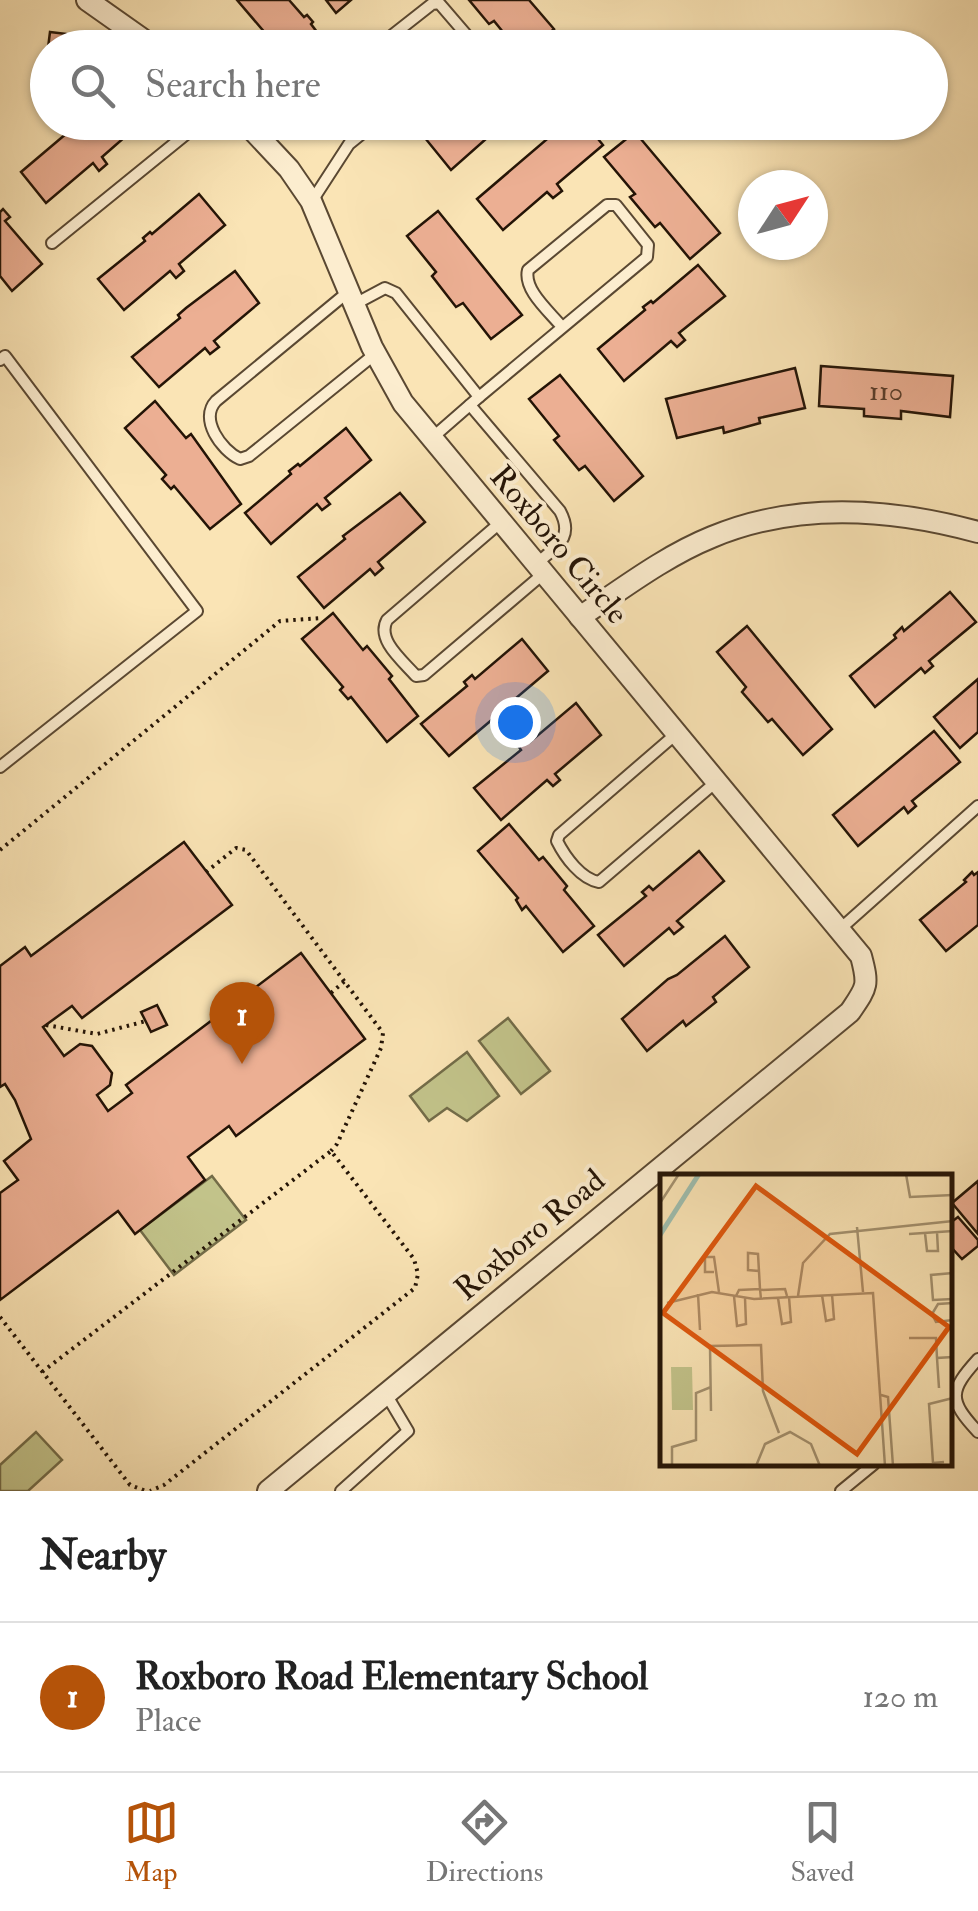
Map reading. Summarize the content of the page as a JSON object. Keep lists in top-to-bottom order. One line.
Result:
{"streets":{"street":["Roxboro Circle","Roxboro Road"]},"crossings":[["Roxboro Circle","Roxboro Road"]],"house_numbers":["110"],"north":"top right","page":{"search":"Search here","pins":"1","heading":"Nearby","list":[{"mark":"1","name":"Roxboro Road Elementary School","note":"Place","value":"120 m"}],"nav":["Map","Directions","Saved"]}}
